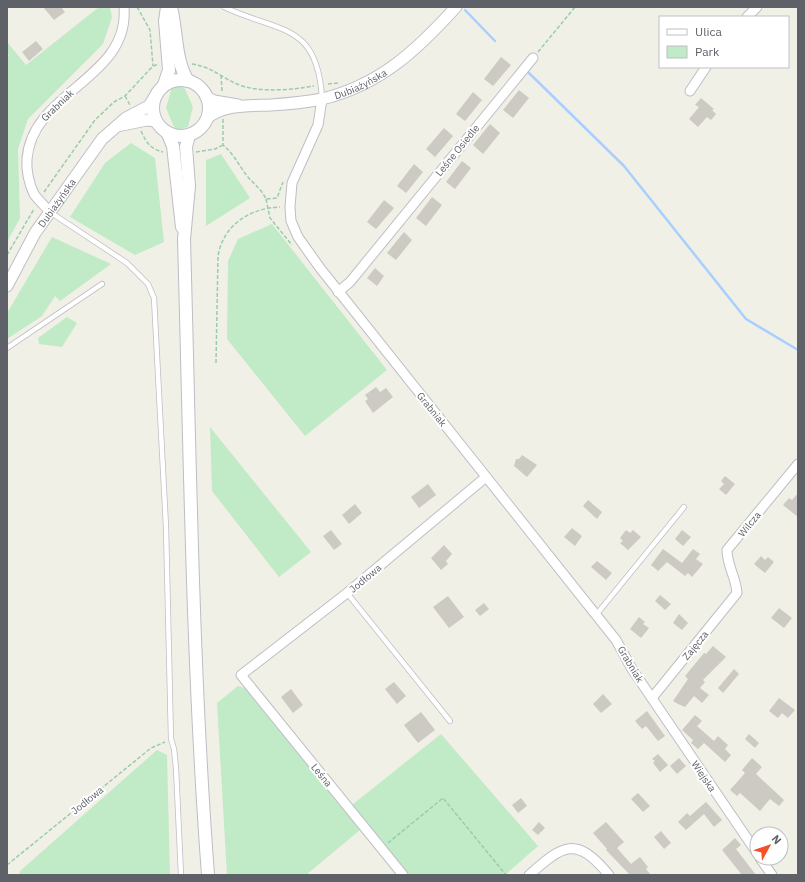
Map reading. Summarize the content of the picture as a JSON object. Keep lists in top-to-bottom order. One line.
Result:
{"streets":{"street":["Dubiażyńska","Grabniak","Leśne Osiedle","Wilcza","Jodłowa","Zajęcza","Leśna","Wiejska"]},"crossings":[["Dubiażyńska","Grabniak"],["Grabniak","Leśne Osiedle"],["Grabniak","Jodłowa"],["Grabniak","Zajęcza"],["Grabniak","Wiejska"],["Wilcza","Zajęcza"],["Jodłowa","Leśna"],["Zajęcza","Wiejska"]],"legend":["Ulica","Park"],"north":"top right"}
